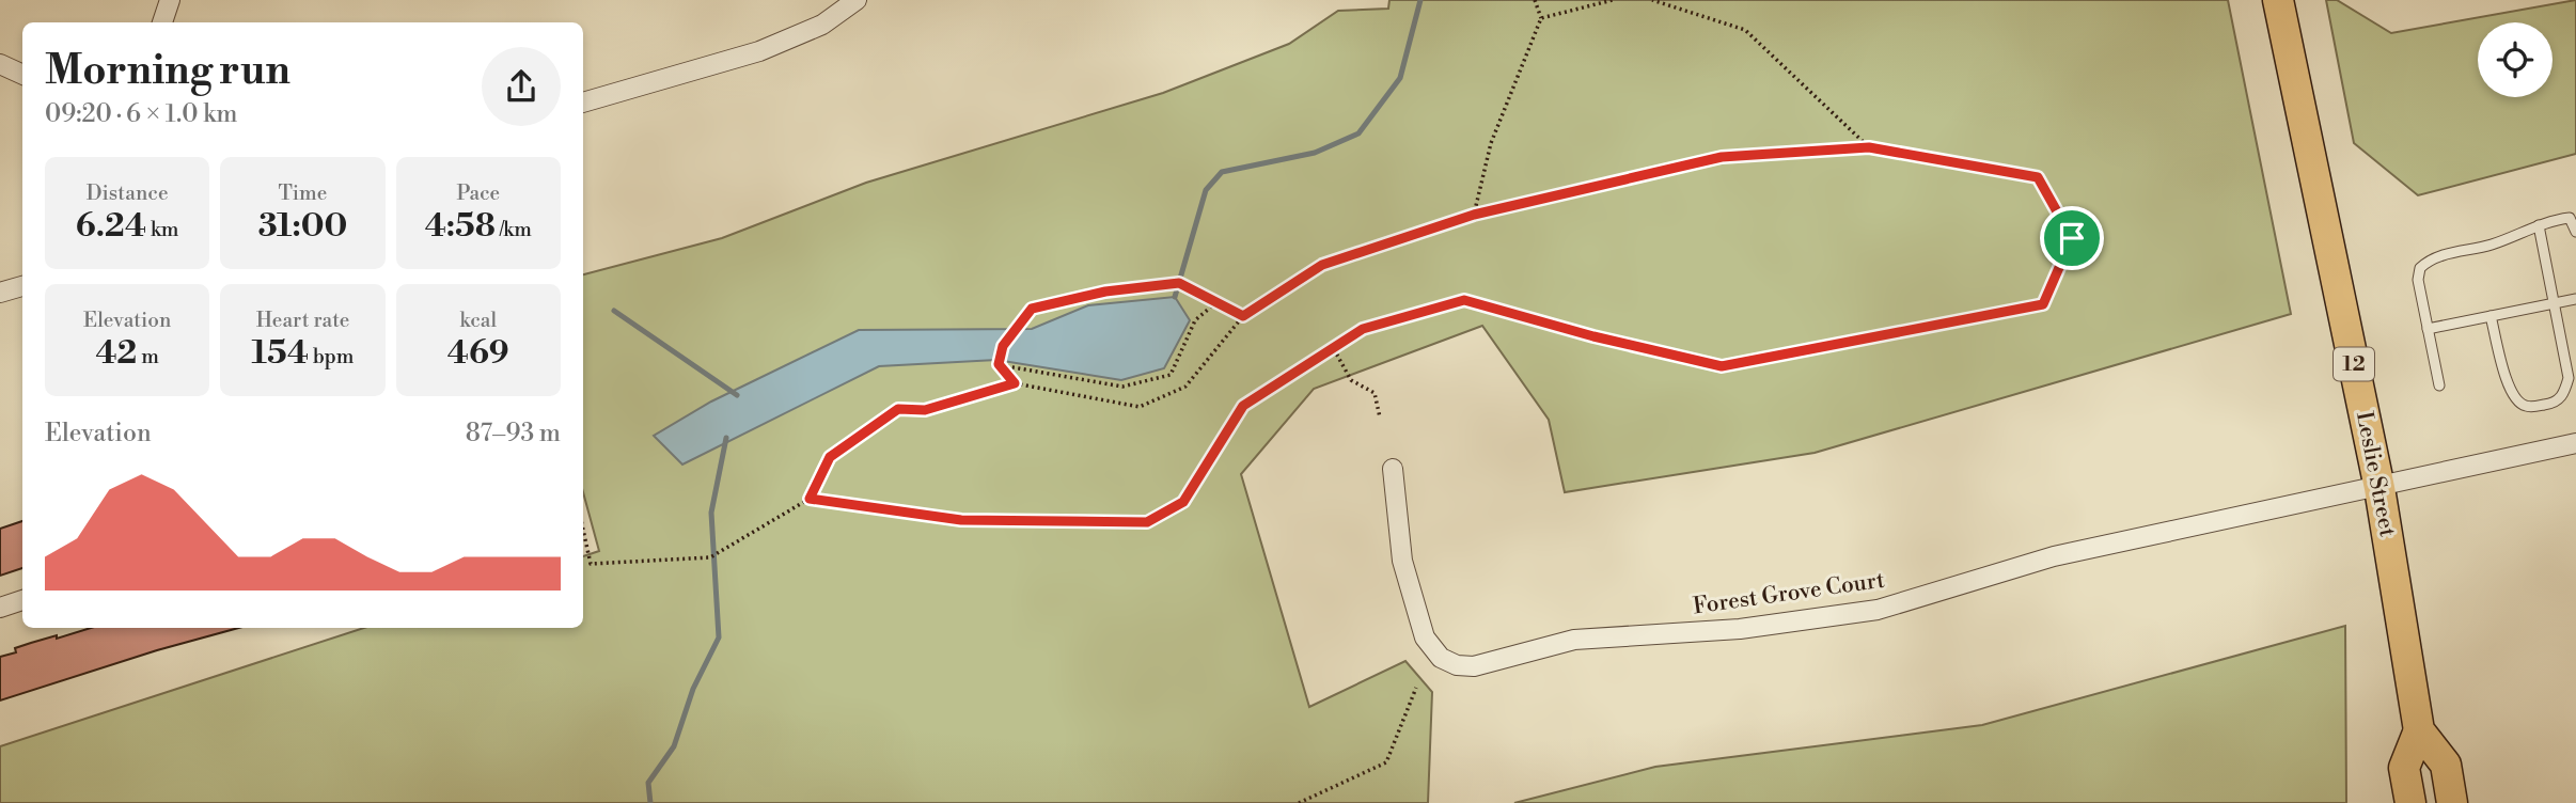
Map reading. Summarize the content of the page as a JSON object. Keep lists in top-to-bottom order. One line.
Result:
{"streets":{"main road":["12","Leslie Street"],"street":["Forest Grove Court"]},"crossings":[["Leslie Street","Forest Grove Court"]],"page":{"heading":["Morning run","09:20 · 6 × 1.0 km"],"stats":[["Distance","6.24 km"],["Time","31:00"],["Pace","4:58 /km"],["Elevation","42 m"],["Heart rate","154 bpm"],["kcal","469"]],"chart":["Elevation","87–93 m"]}}
